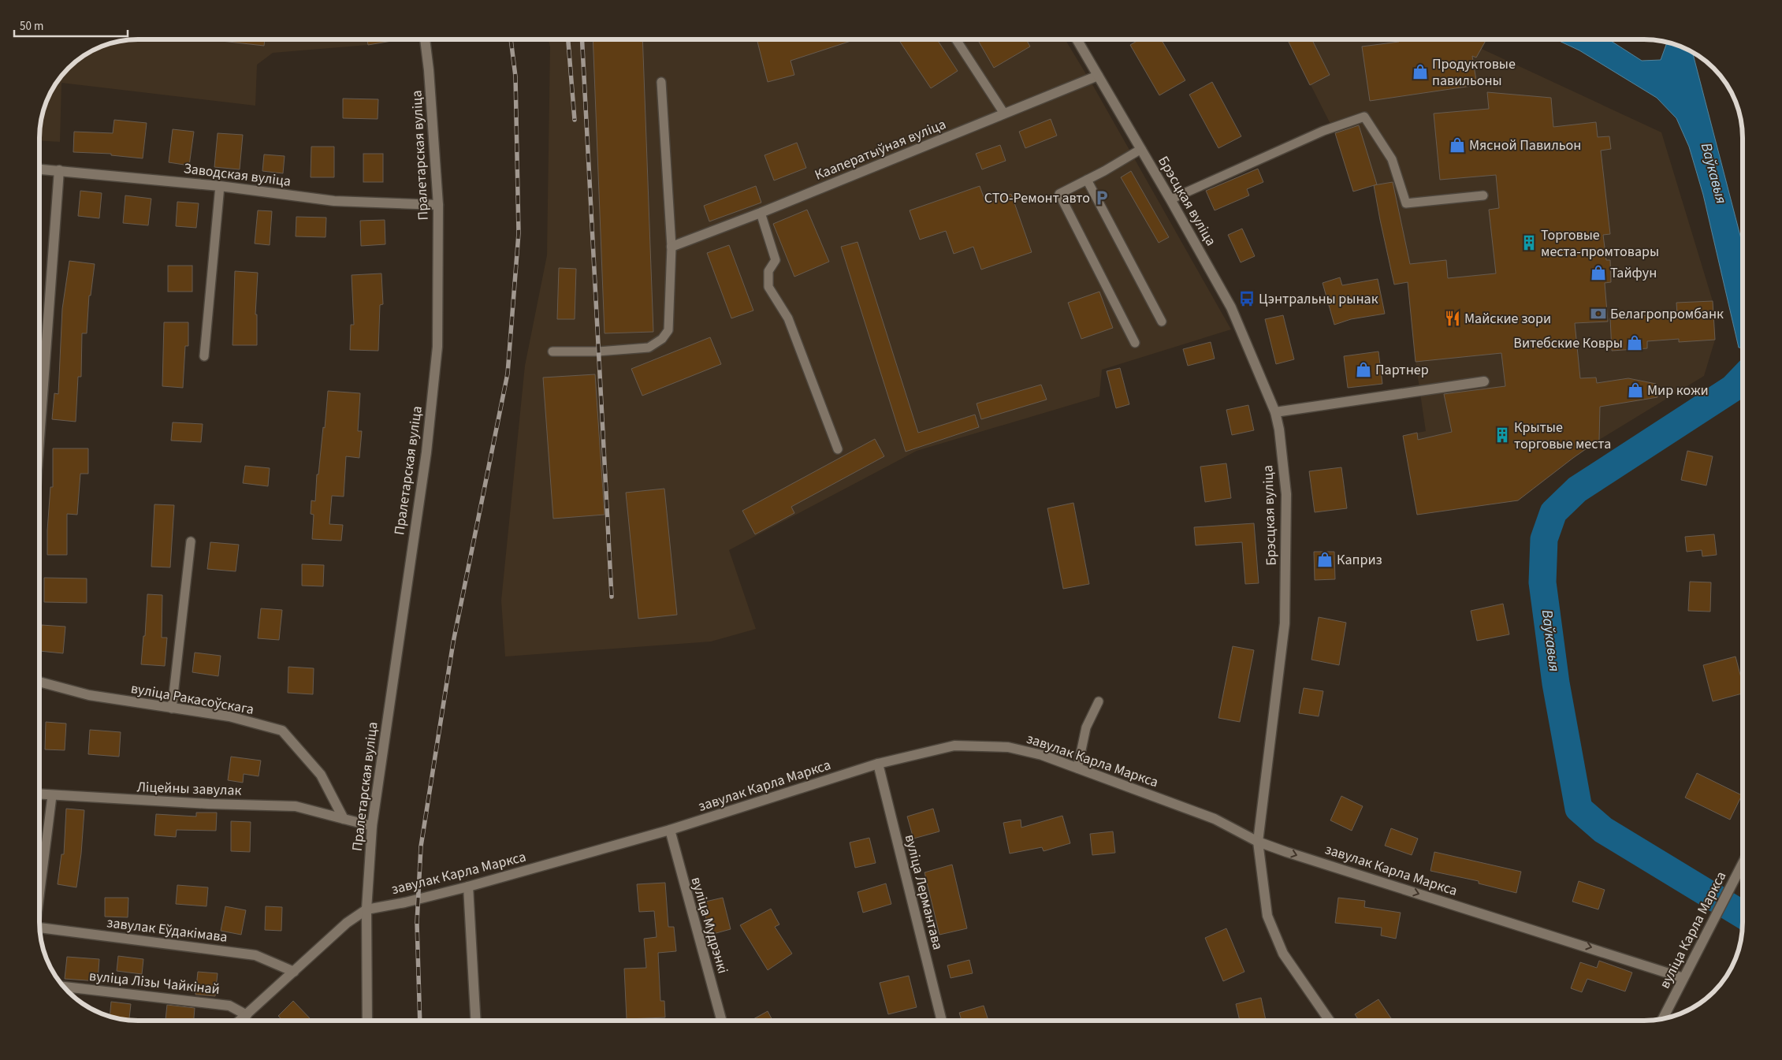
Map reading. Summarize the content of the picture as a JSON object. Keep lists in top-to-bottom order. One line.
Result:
{"streets":{"street":["Кааператыўная вуліца","Пралетарская вуліца","Заводская вуліца","Брэсцкая вуліца","вуліца Ракасоўскага","завулак Карла Маркса","Ліцейны завулак","вуліца Лермантава","вуліца Мудрэнкі","завулак Еўдакімава","вуліца Карла Маркса","вуліца Лізы Чайкінай"]},"crossings":[["Кааператыўная вуліца","Брэсцкая вуліца"],["Пралетарская вуліца","Заводская вуліца"],["Пралетарская вуліца","завулак Карла Маркса"],["Брэсцкая вуліца","завулак Карла Маркса"],["вуліца Ракасоўскага","Ліцейны завулак"],["завулак Карла Маркса","вуліца Лермантава"],["завулак Карла Маркса","вуліца Мудрэнкі"],["завулак Карла Маркса","вуліца Карла Маркса"]],"water":["Ваўкавыя"],"places":{"shop":["Продуктовые павильоны","Мясной Павильон","Тайфун","Витебские Ковры","Партнер","Мир кожи","Каприз"],"parking":["СТО-Ремонт авто"],"building":["Торговые места-промтовары","Крытые торговые места"],"bus stop":["Цэнтральны рынак"],"bank":["Белагропромбанк"],"restaurant":["Майские зори"]},"scale_bar":"50 m"}
